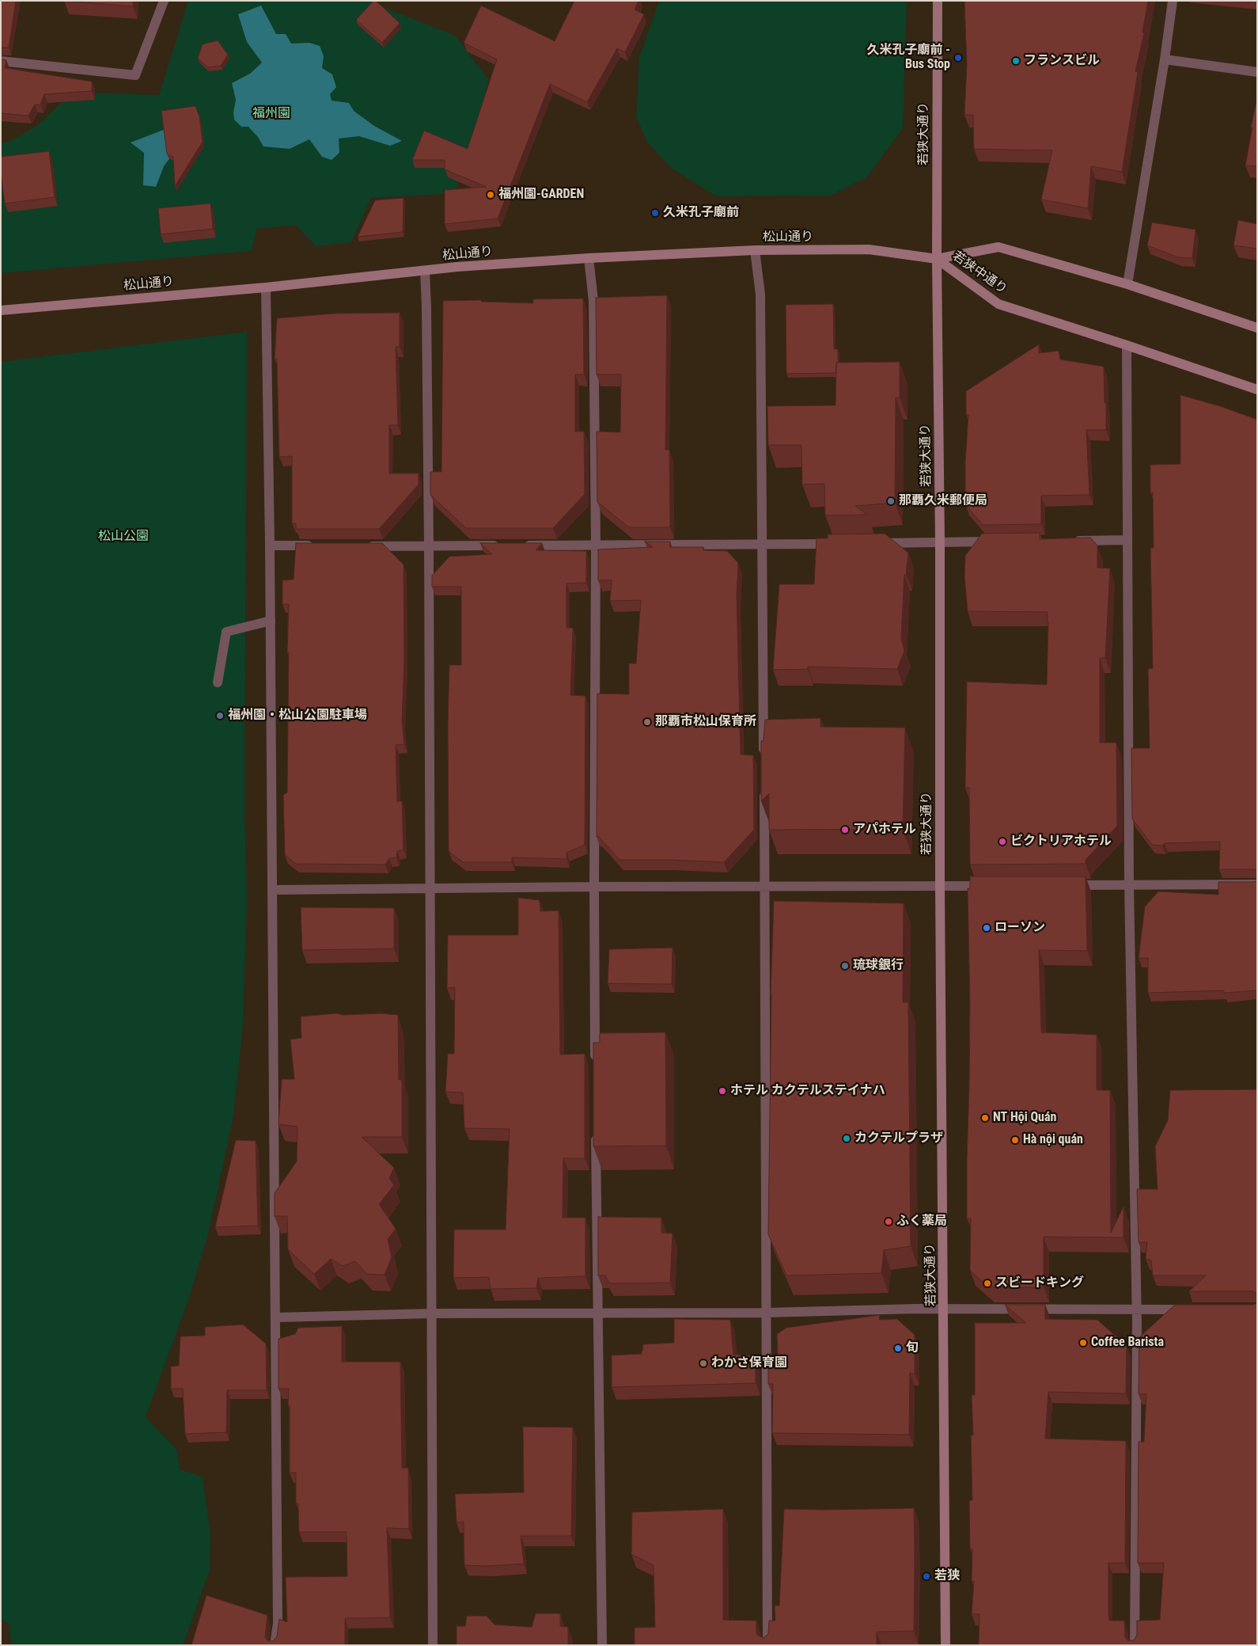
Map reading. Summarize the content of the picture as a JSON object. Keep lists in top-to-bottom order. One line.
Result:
{"streets":{"main road":["若狭大通り","松山通り","若狭中通り"]},"crossings":[["若狭大通り","松山通り"],["若狭大通り","若狭中通り"],["松山通り","若狭中通り"]],"parks":["福州園","松山公園"],"places":["久米孔子廟前 - Bus Stop","フランスビル","福州園-GARDEN","久米孔子廟前","那覇久米郵便局","福州園・松山公園駐車場","那覇市松山保育所","アパホテル","ビクトリアホテル","ローソン","琉球銀行","ホテル カクテルステイナハ","NT Hội Quán","カクテルプラザ","Hà nội quán","ふく薬局","スビードキング","Coffee Barista","旬","わかさ保育園","若狭"]}
